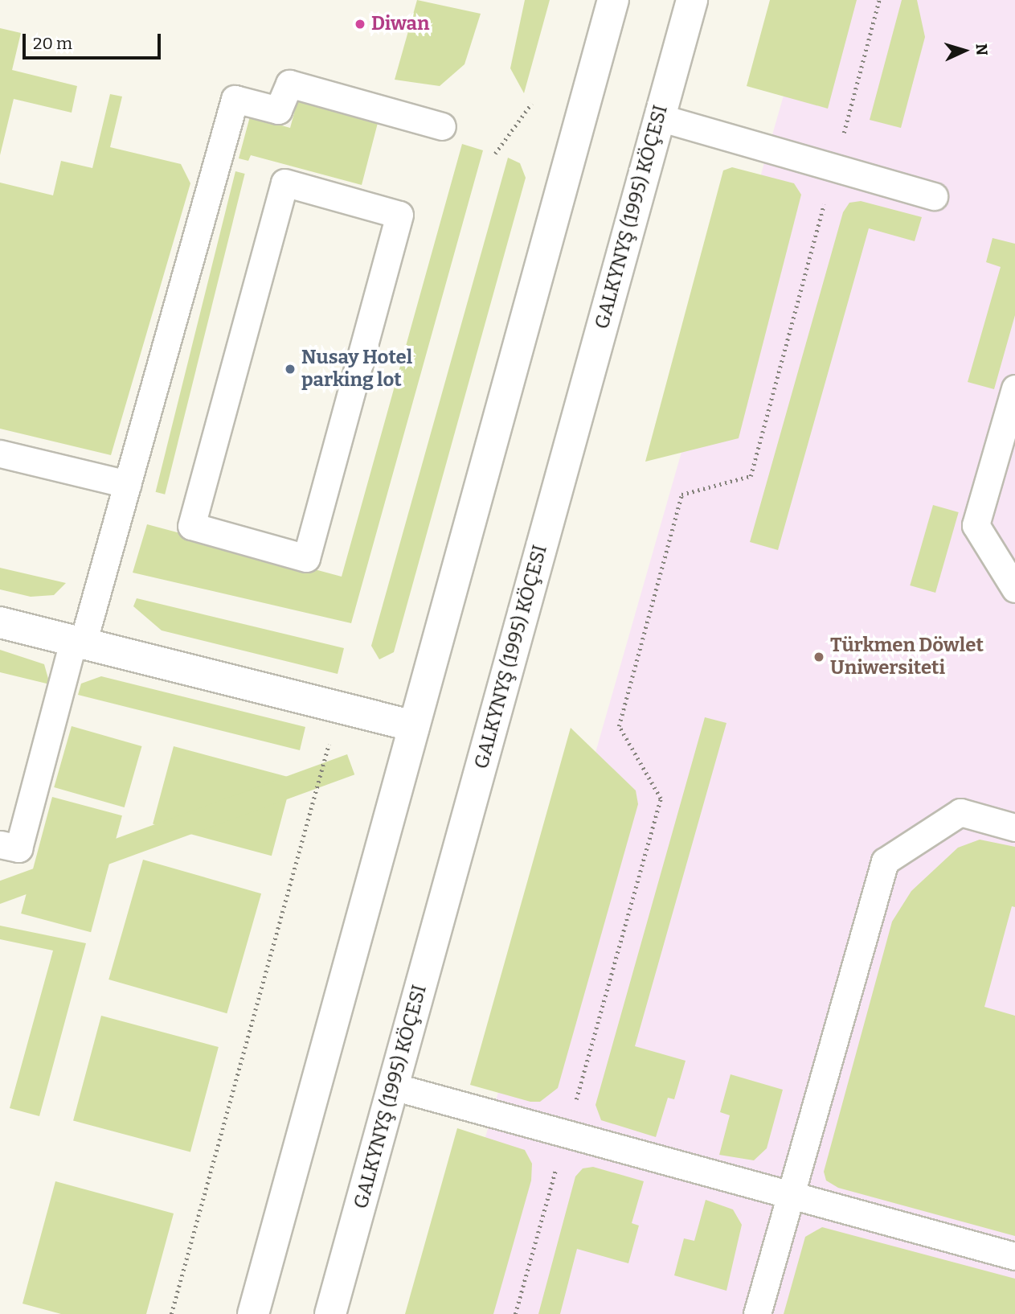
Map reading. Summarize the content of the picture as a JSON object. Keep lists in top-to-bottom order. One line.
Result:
{"streets":{"main road":["GALKYNYŞ (1995) KÖÇESI"]},"places":["Diwan","Nusay Hotel parking lot","Türkmen Döwlet Uniwersiteti"],"scale_bar":"20 m","north":"right"}
